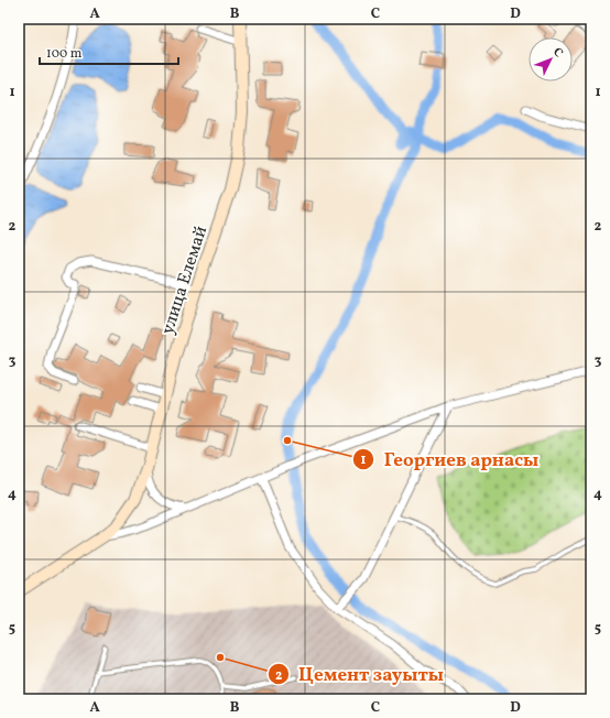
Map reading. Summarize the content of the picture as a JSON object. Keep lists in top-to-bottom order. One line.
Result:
{"streets":{"street":["улица Елемай"]},"places":["Георгиев арнасы","Цемент зауыты"],"scale_bar":"100 m","north":"top right","grid":{"columns":["A","B","C","D"],"rows":["1","2","3","4","5"]}}
